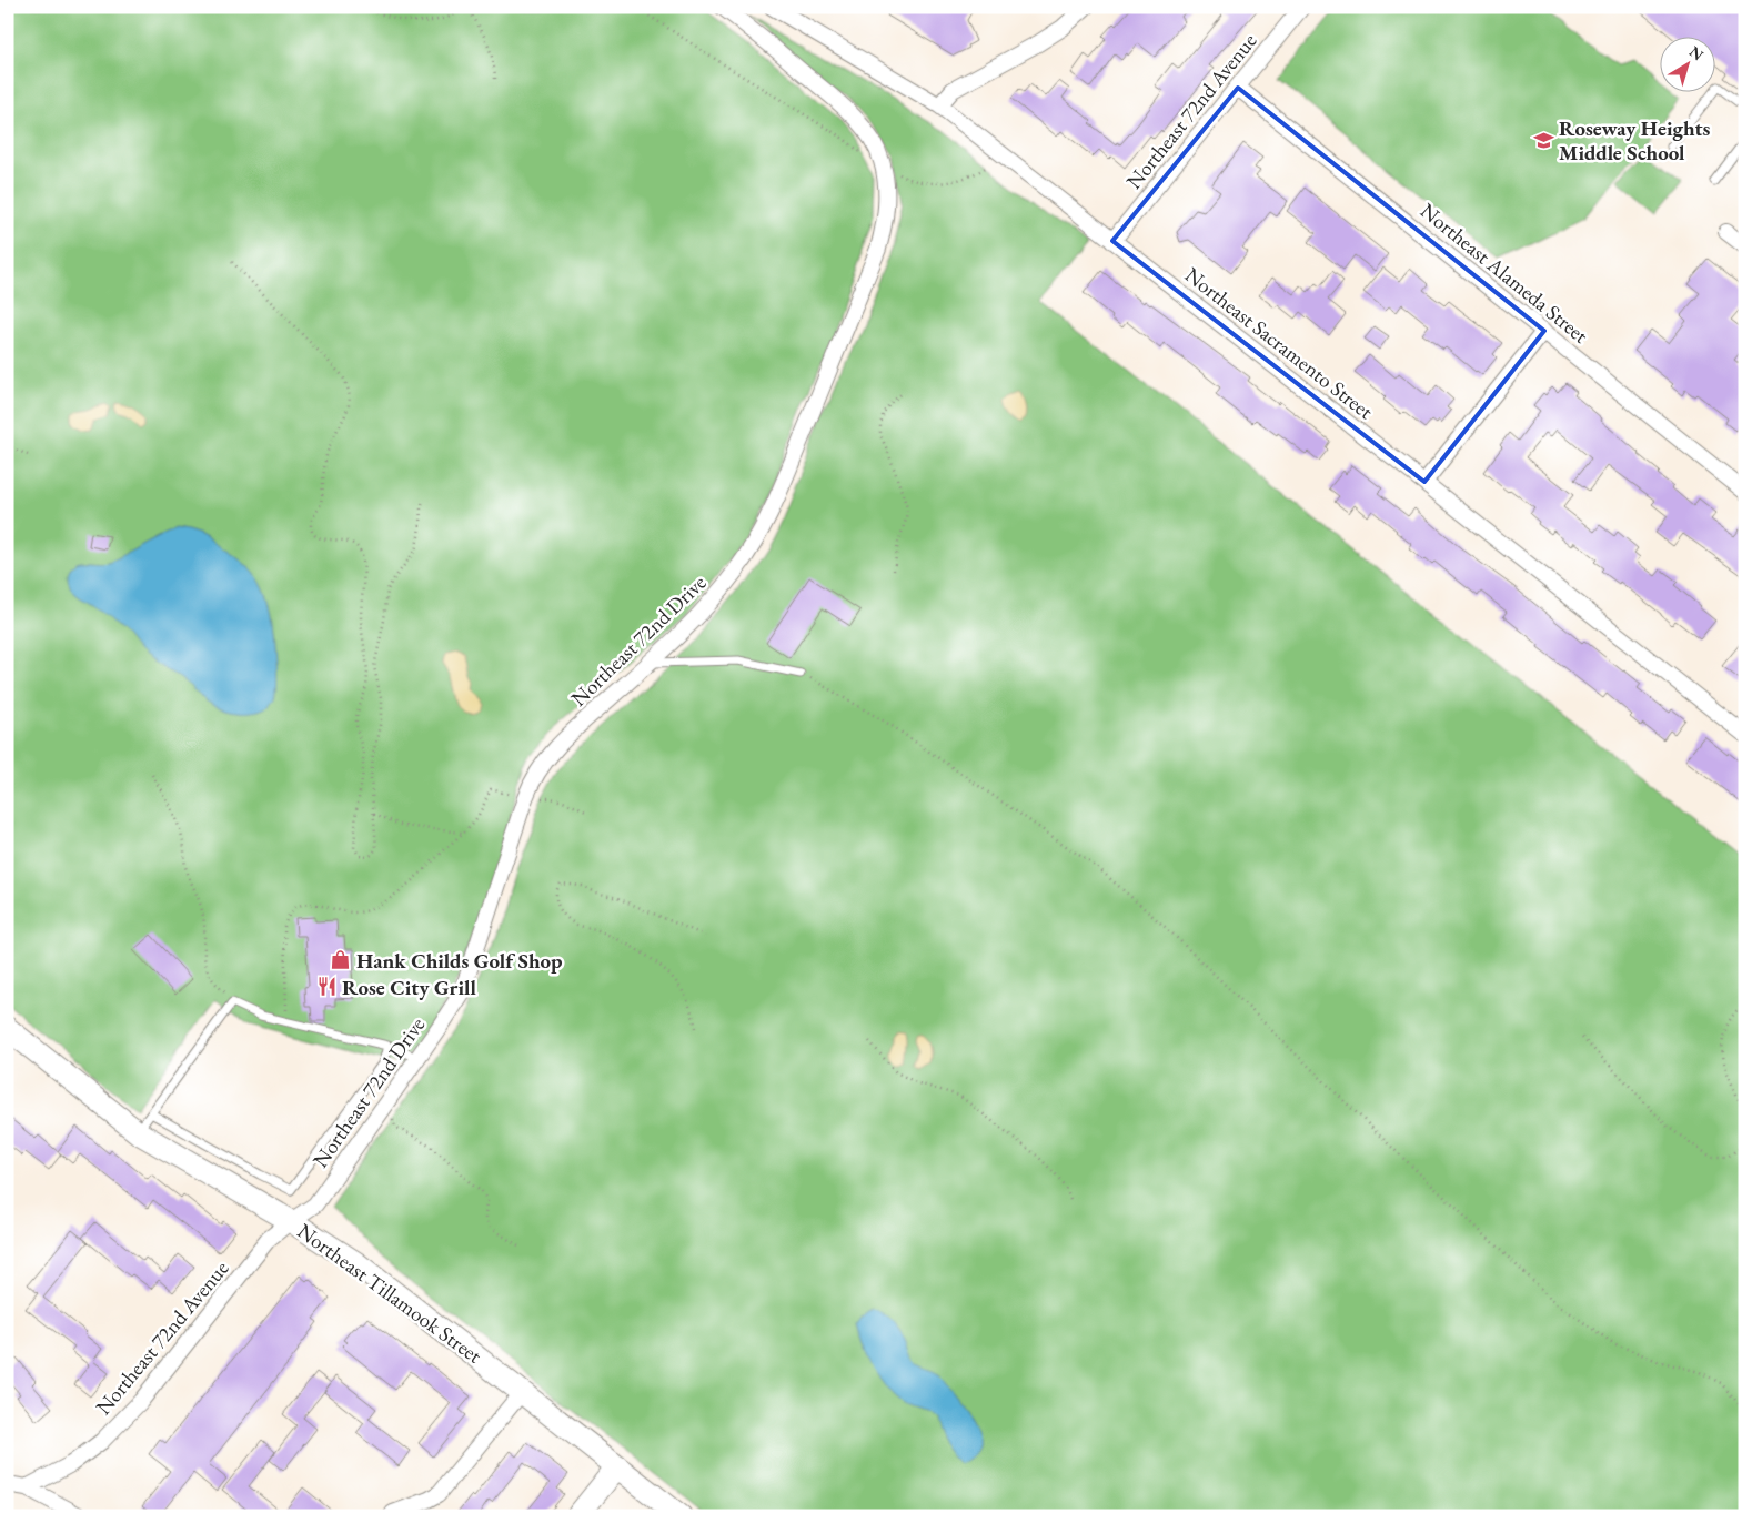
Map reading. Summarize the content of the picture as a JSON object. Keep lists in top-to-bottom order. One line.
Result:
{"streets":{"street":["Northeast 72nd Avenue","Northeast Alameda Street","Northeast Sacramento Street","Northeast 72nd Drive","Northeast Tillamook Street"]},"crossings":[["Northeast 72nd Avenue","Northeast Alameda Street"],["Northeast 72nd Avenue","Northeast Sacramento Street"],["Northeast 72nd Avenue","Northeast 72nd Drive"],["Northeast 72nd Avenue","Northeast Tillamook Street"],["Northeast 72nd Drive","Northeast Tillamook Street"]],"places":{"school or university":["Roseway Heights Middle School"],"shop":["Hank Childs Golf Shop"],"restaurant":["Rose City Grill"]},"north":"top right"}
